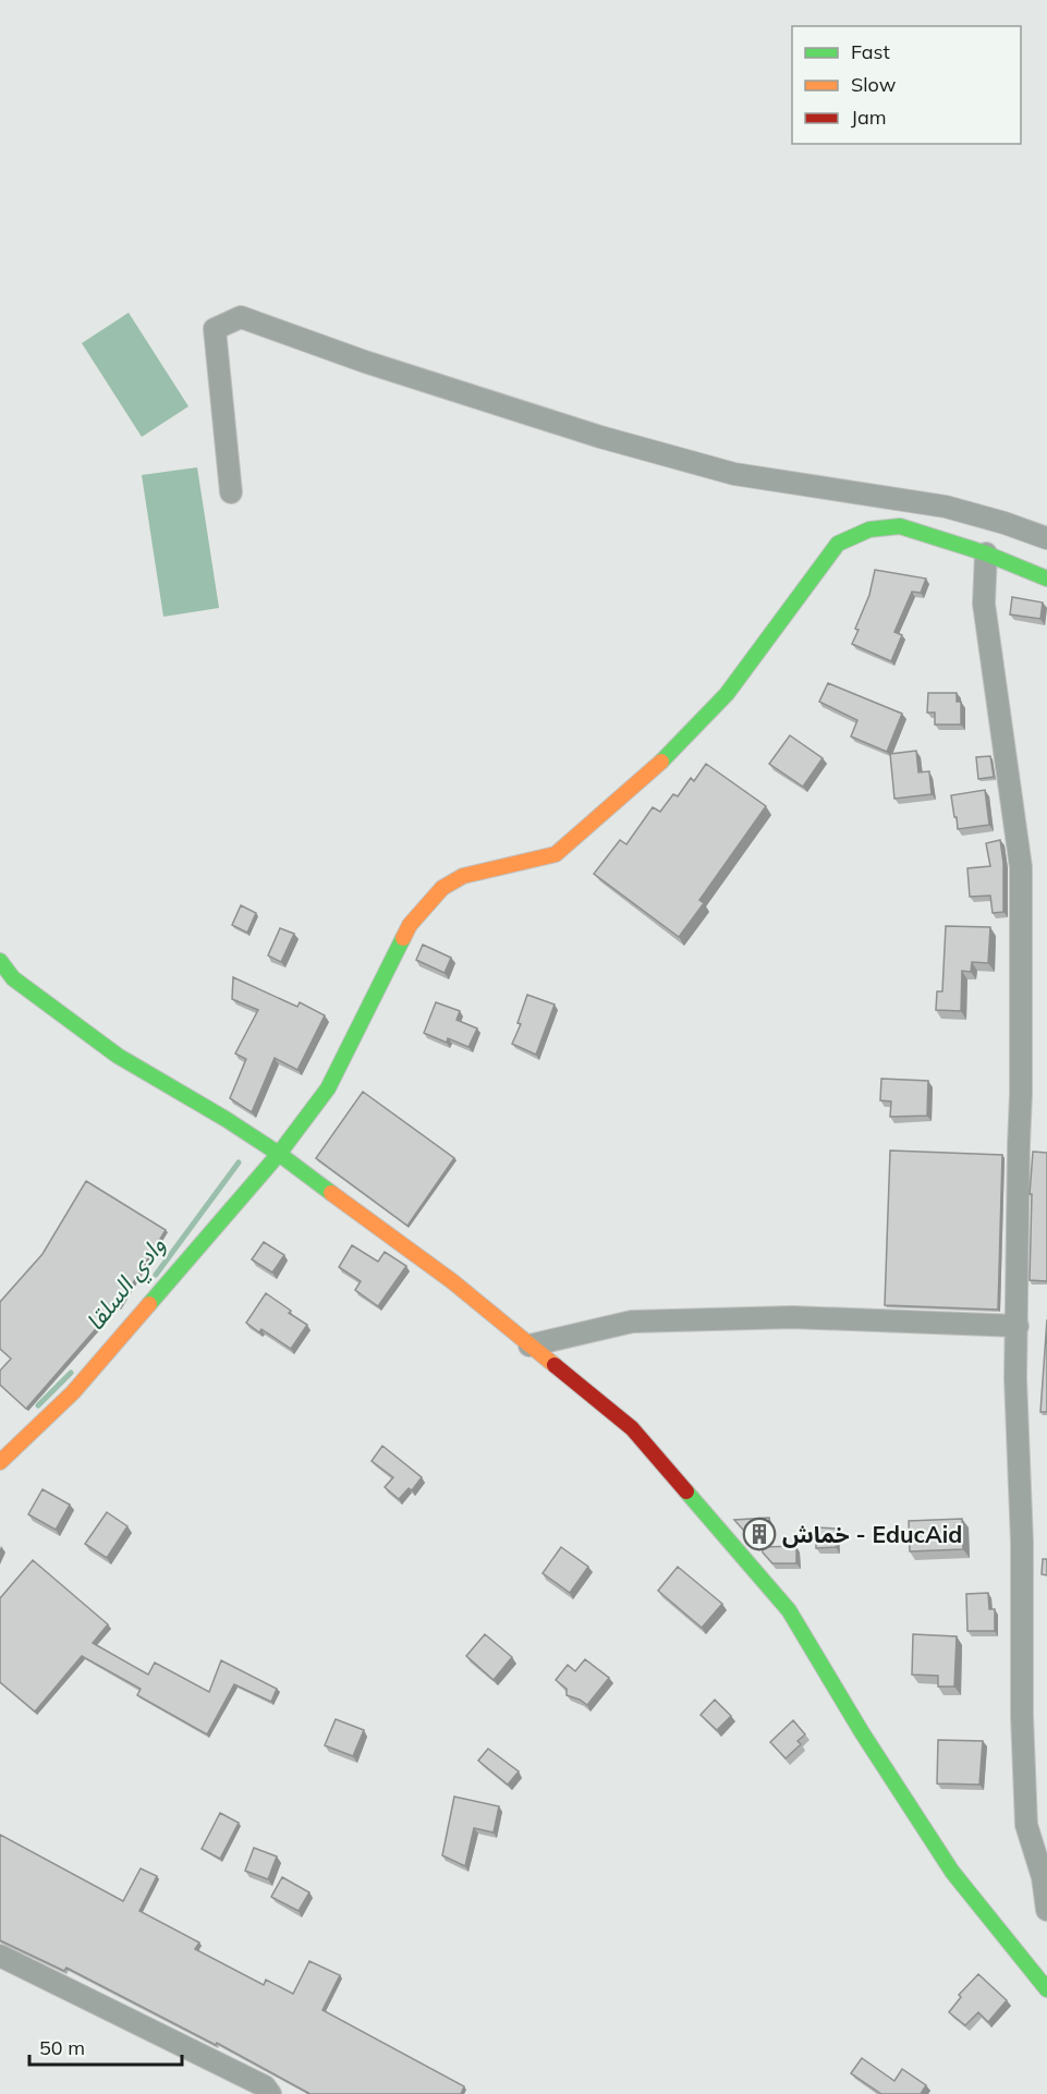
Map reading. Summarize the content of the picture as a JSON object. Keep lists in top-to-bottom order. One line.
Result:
{"water":["وادي السلقا"],"places":{"building":["خماش - EducAid"]},"legend":["Fast","Slow","Jam"],"scale_bar":"50 m"}
